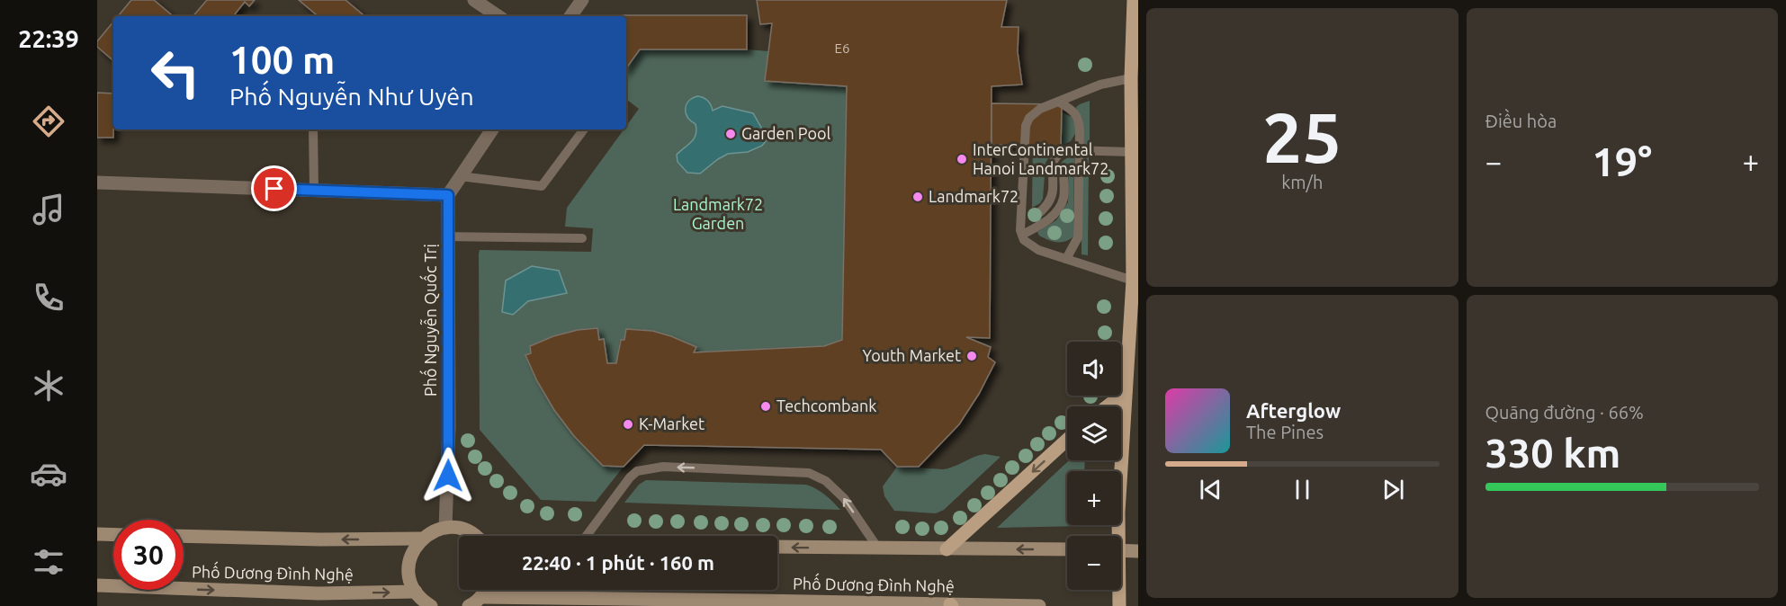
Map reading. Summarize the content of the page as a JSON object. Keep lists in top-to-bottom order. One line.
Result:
{"streets":{"main road":["Phố Dương Đình Nghệ"],"street":["Phố Nguyễn Quốc Trị"]},"parks":["Landmark72 Garden"],"places":["Garden Pool","InterContinental Hanoi Landmark72","Landmark72","Youth Market","Techcombank","K-Market"],"house_numbers":["E6"],"page":{"tabs":"22:39","tile":[["25","km/h"],"Điều hòa",["Quãng đường · 66%","330 km"]],"turn":["100 m","Phố Nguyễn Như Uyên"],"heat":["−","19°","+"],"map_buttons":["+","−"],"song":["Afterglow","The Pines"],"limit":"30","trip":"22:40 · 1 phút · 160 m"}}
